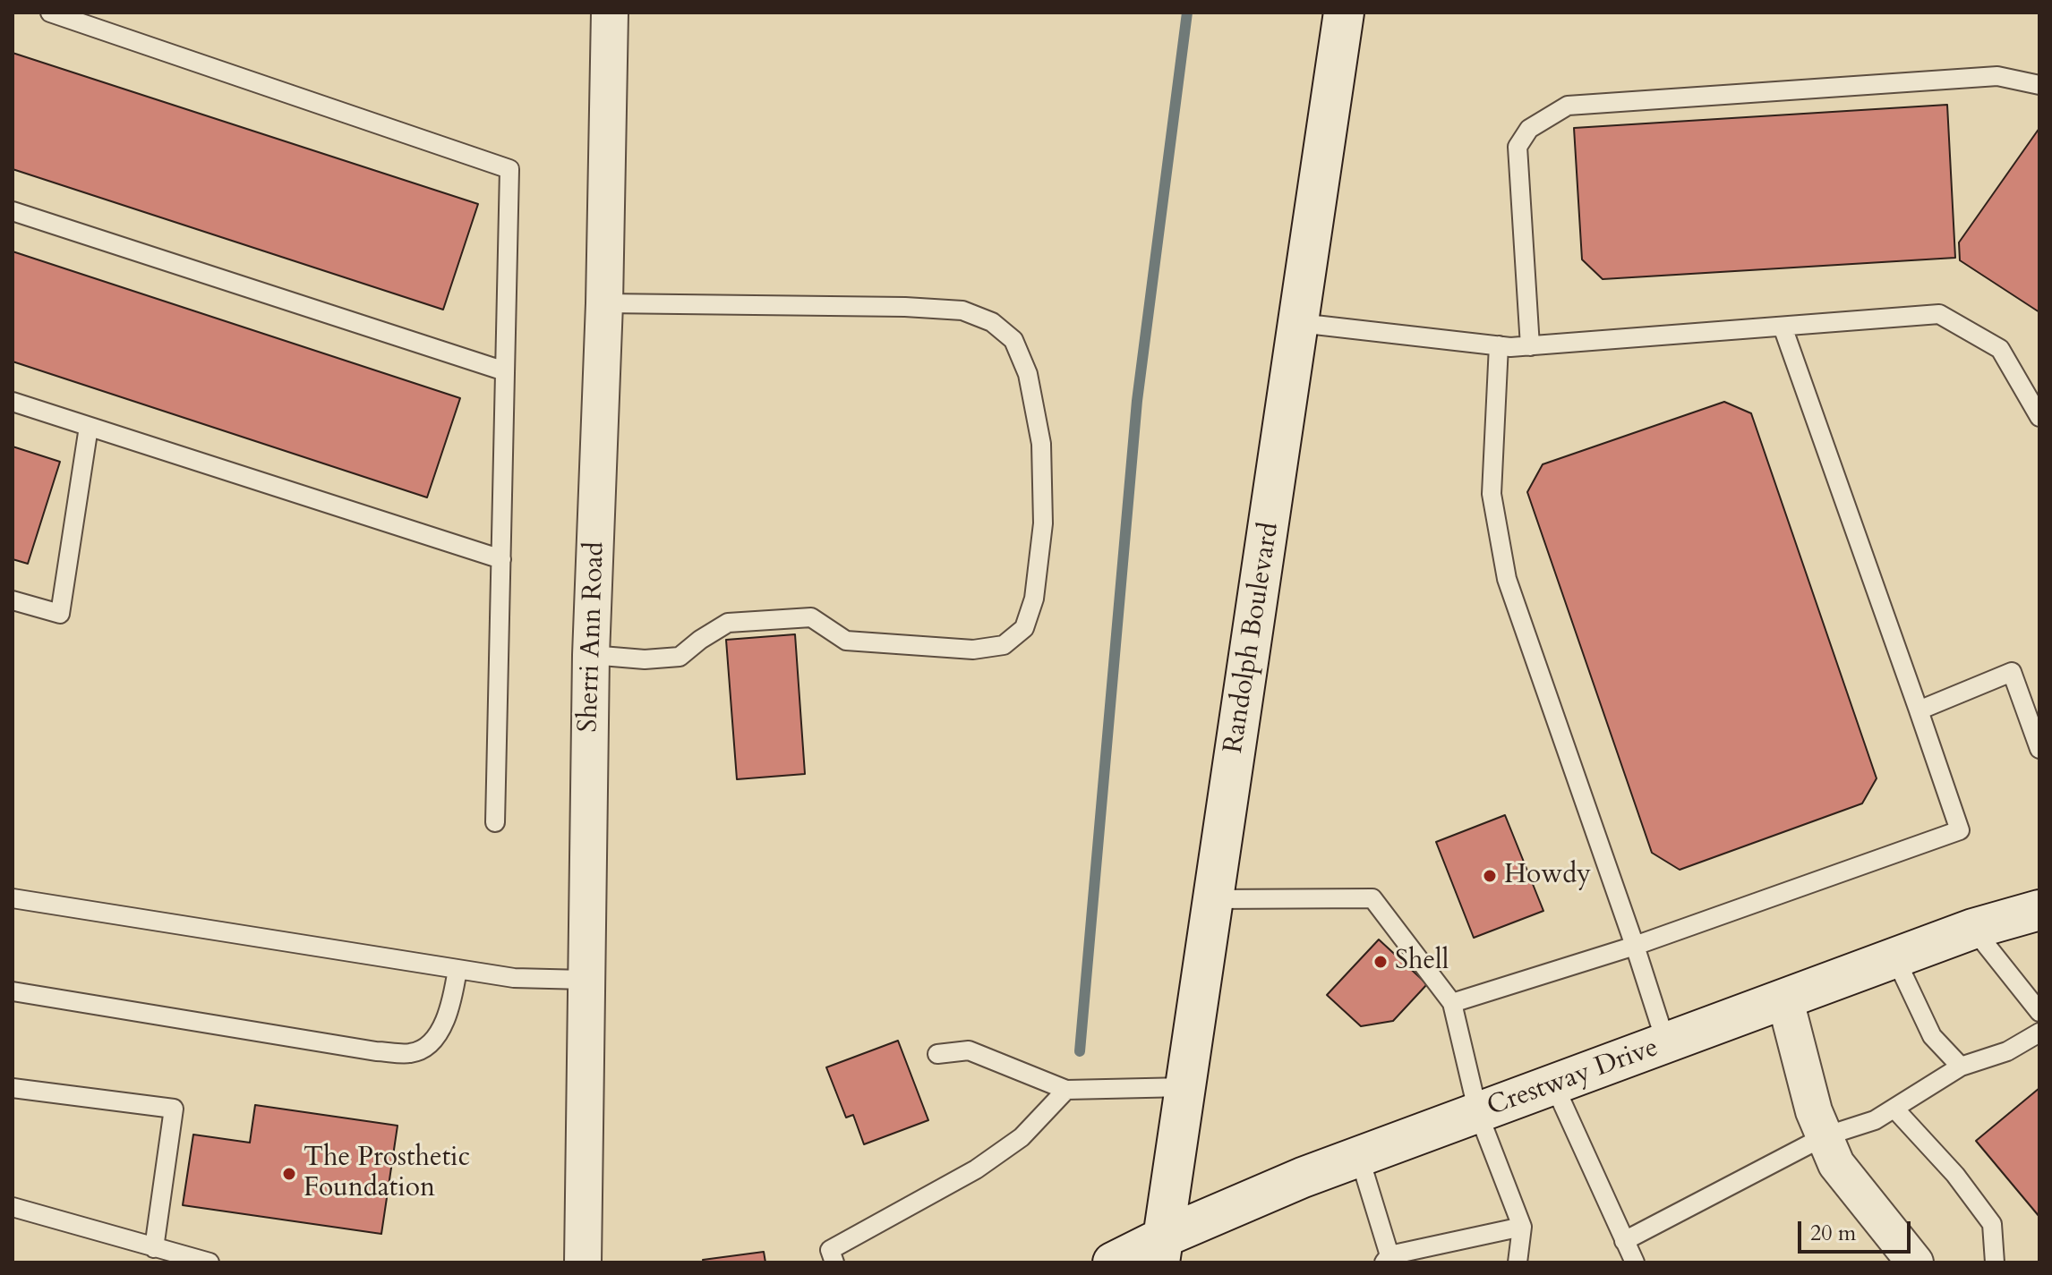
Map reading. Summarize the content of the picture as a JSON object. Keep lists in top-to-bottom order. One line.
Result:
{"streets":{"main road":["Randolph Boulevard","Crestway Drive"],"street":["Sherri Ann Road"]},"crossings":[["Randolph Boulevard","Crestway Drive"]],"places":["Howdy","Shell","The Prosthetic Foundation"],"scale_bar":"20 m"}
